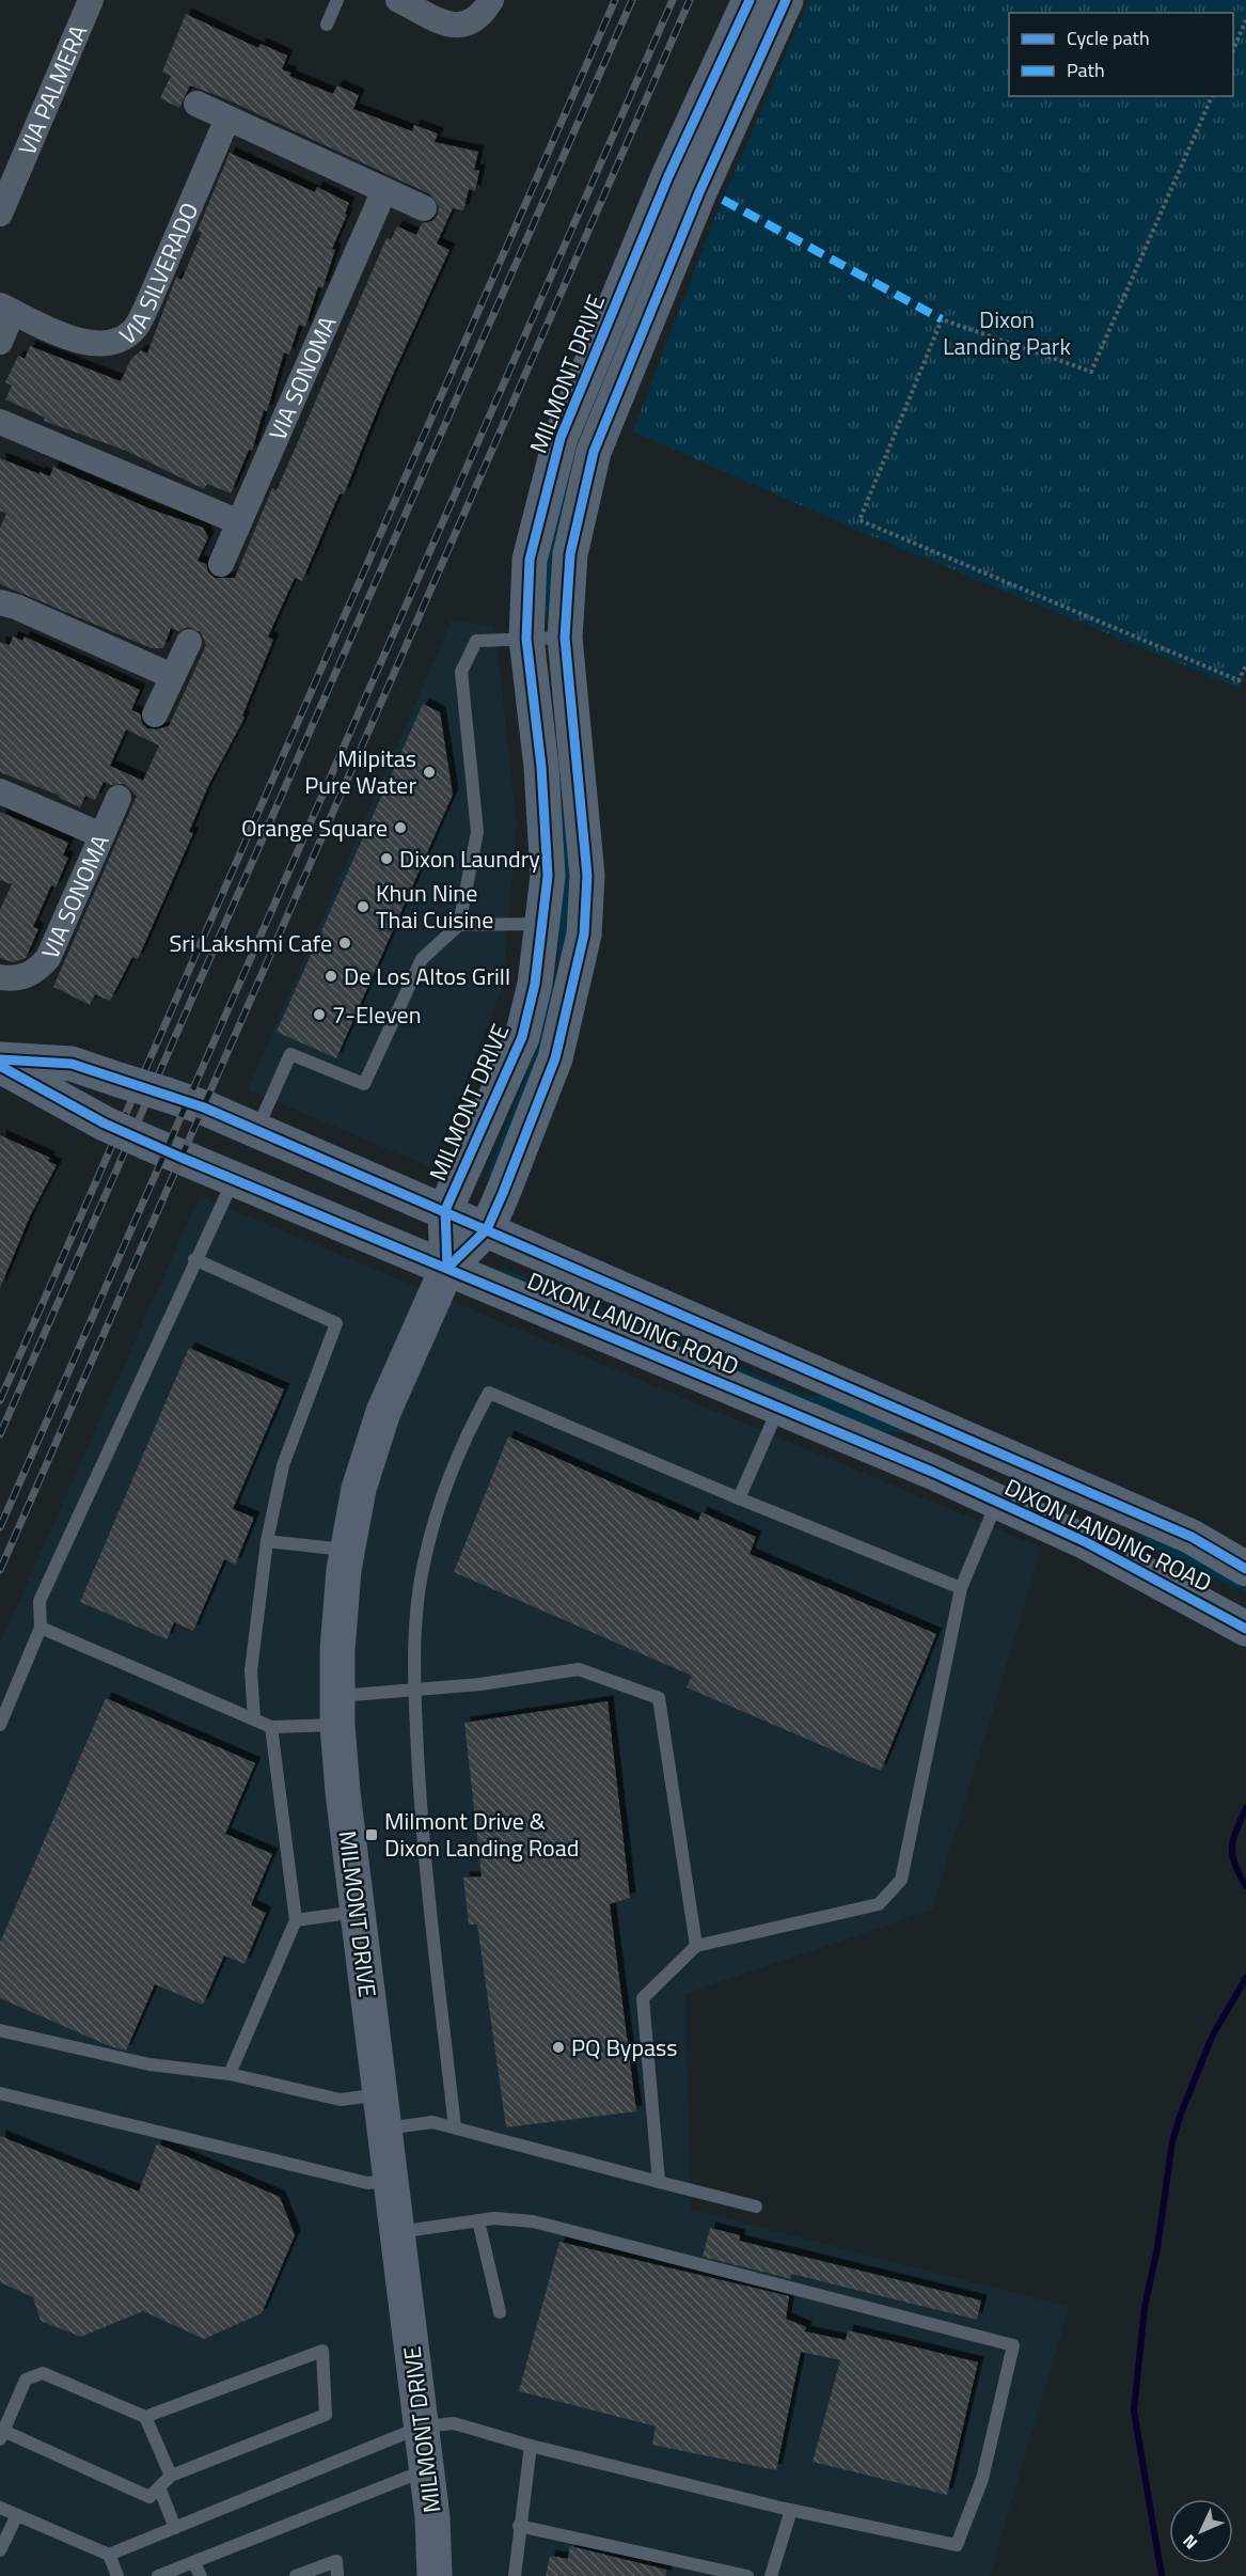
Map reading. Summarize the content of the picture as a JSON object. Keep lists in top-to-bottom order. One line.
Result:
{"streets":{"street":["VIA PALMERA","VIA SILVERADO","MILMONT DRIVE","VIA SONOMA","DIXON LANDING ROAD"]},"crossings":[["MILMONT DRIVE","DIXON LANDING ROAD"]],"parks":["Dixon Landing Park"],"places":{"other":["Milpitas Pure Water","Orange Square","Dixon Laundry","Khun Nine Thai Cuisine","Sri Lakshmi Cafe","De Los Altos Grill","7-Eleven","PQ Bypass"],"transit":["Milmont Drive & Dixon Landing Road"]},"legend":["Cycle path","Path"],"north":"bottom left"}
